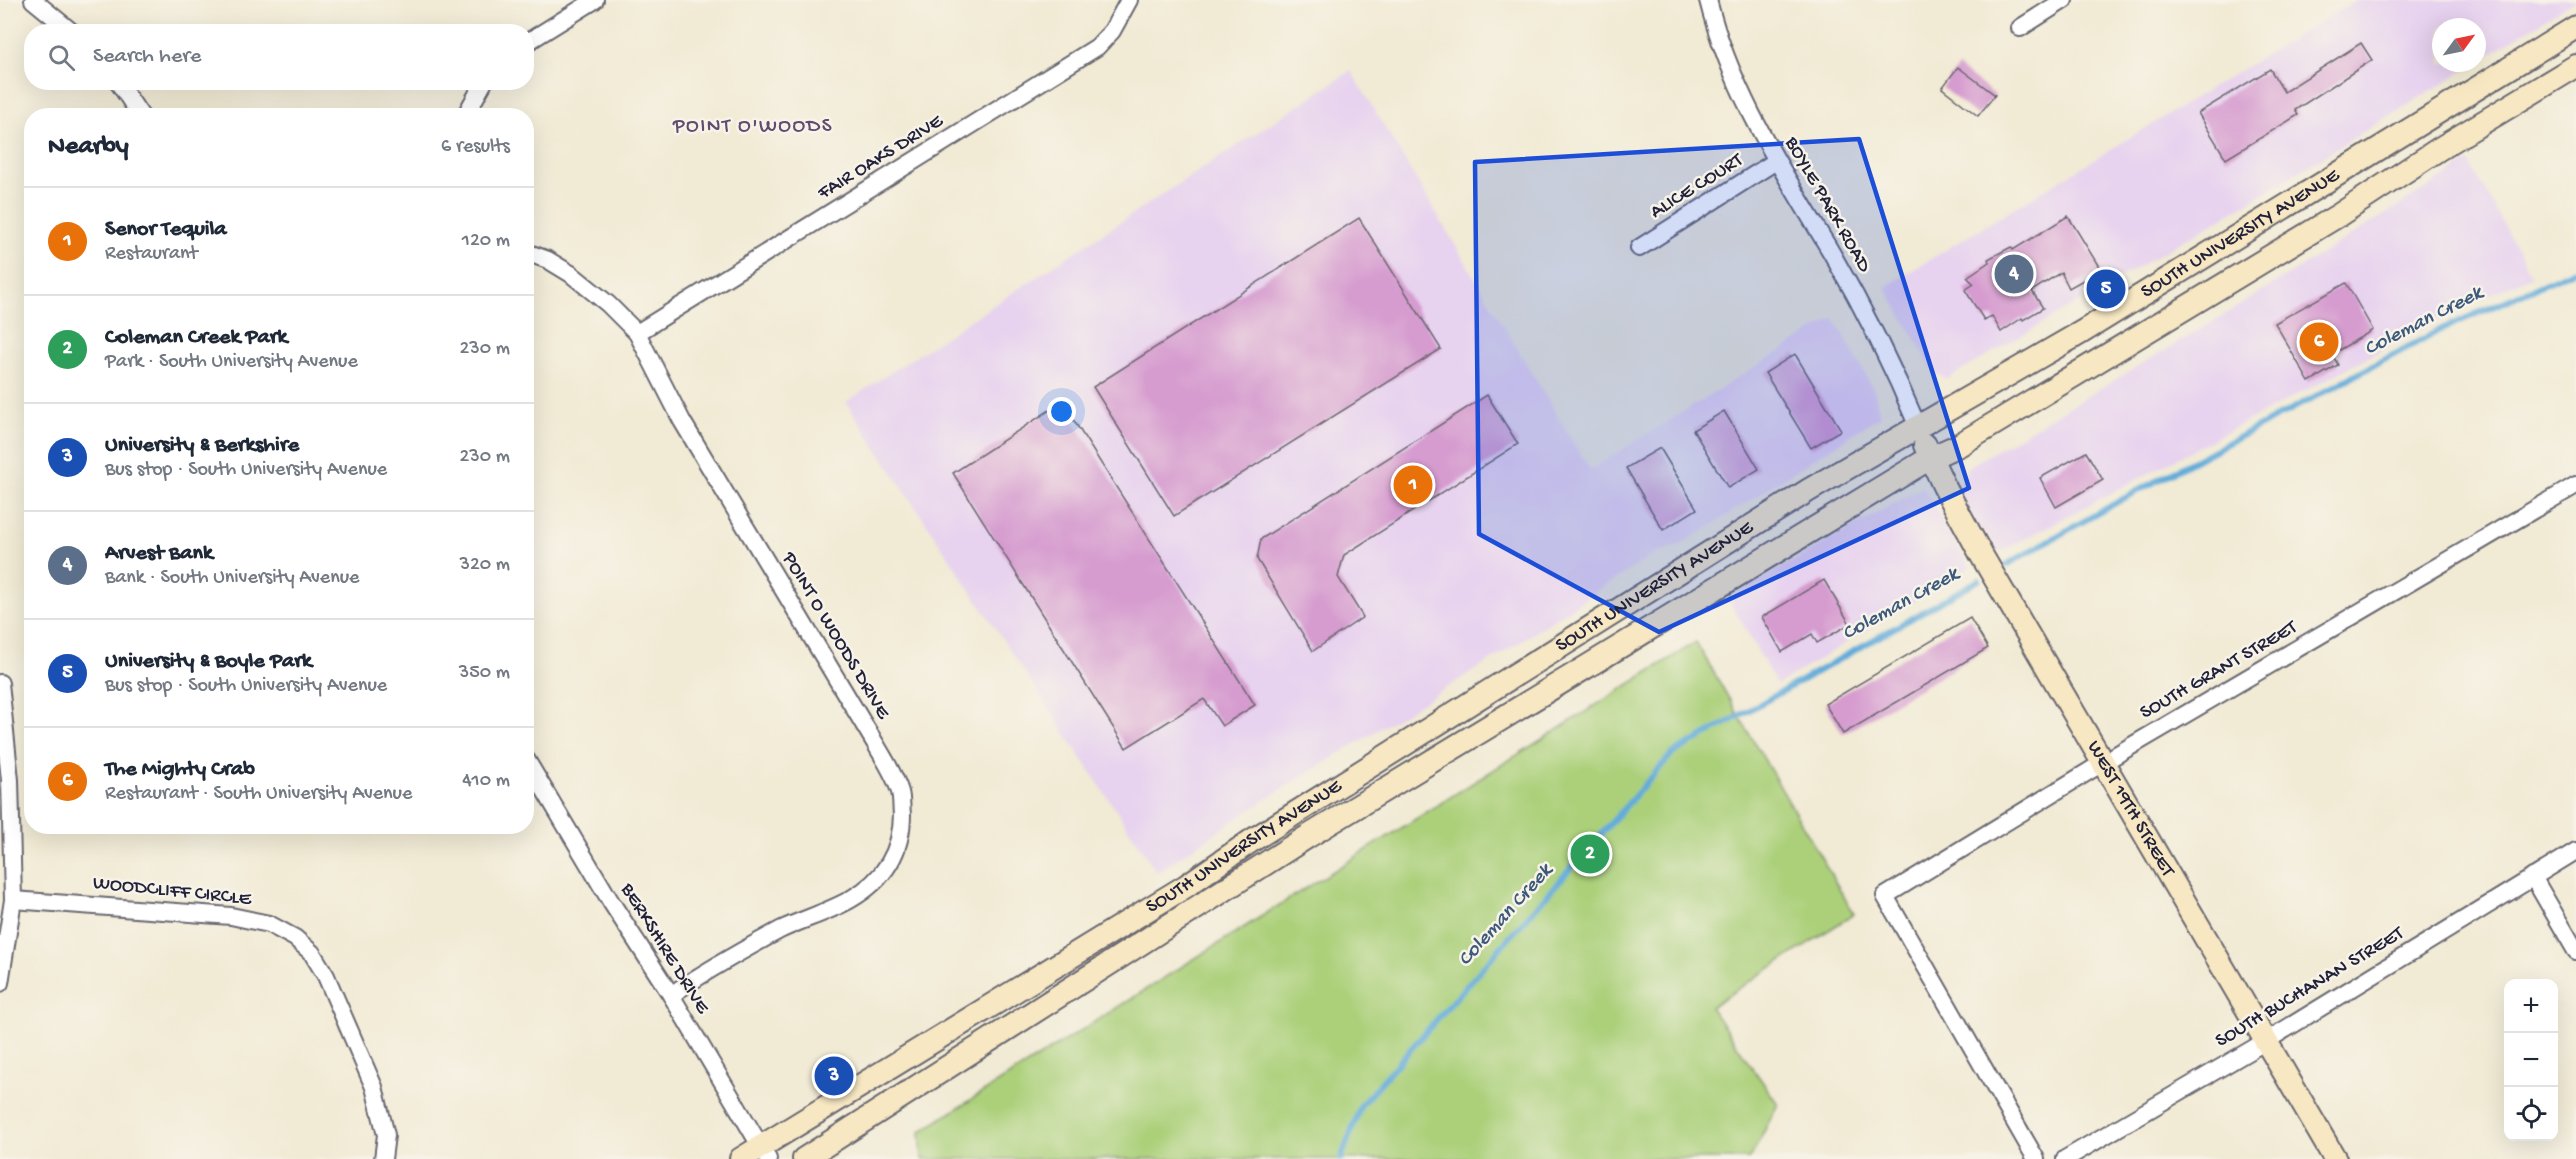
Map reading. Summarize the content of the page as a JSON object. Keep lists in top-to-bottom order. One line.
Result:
{"streets":{"main road":["SOUTH UNIVERSITY AVENUE","WEST 19TH STREET"],"street":["FAIR OAKS DRIVE","ALICE COURT","BOYLE PARK ROAD","POINT O WOODS DRIVE","SOUTH GRANT STREET","WOODCLIFF CIRCLE","BERKSHIRE DRIVE","SOUTH BUCHANAN STREET"]},"crossings":[["FAIR OAKS DRIVE","POINT O WOODS DRIVE"],["ALICE COURT","BOYLE PARK ROAD"],["BOYLE PARK ROAD","SOUTH UNIVERSITY AVENUE"],["BOYLE PARK ROAD","WEST 19TH STREET"],["SOUTH UNIVERSITY AVENUE","WEST 19TH STREET"],["SOUTH UNIVERSITY AVENUE","BERKSHIRE DRIVE"],["POINT O WOODS DRIVE","BERKSHIRE DRIVE"],["SOUTH GRANT STREET","WEST 19TH STREET"],["WEST 19TH STREET","SOUTH BUCHANAN STREET"]],"districts":["POINT O'WOODS"],"water":["Coleman Creek"],"north":"top right","page":{"search":"Search here","heading":["Nearby","6 results"],"list":[{"mark":"1","name":"Senor Tequila","note":"Restaurant","value":"120 m"},{"mark":"2","name":"Coleman Creek Park","note":"Park · South University Avenue","value":"230 m"},{"mark":"3","name":"University & Berkshire","note":"Bus stop · South University Avenue","value":"230 m"},{"mark":"4","name":"Arvest Bank","note":"Bank · South University Avenue","value":"320 m"},{"mark":"5","name":"University & Boyle Park","note":"Bus stop · South University Avenue","value":"350 m"},{"mark":"6","name":"The Mighty Crab","note":"Restaurant · South University Avenue","value":"410 m"}],"pins":["4","5","6","1","2","3"],"map_buttons":["+","−"]}}
